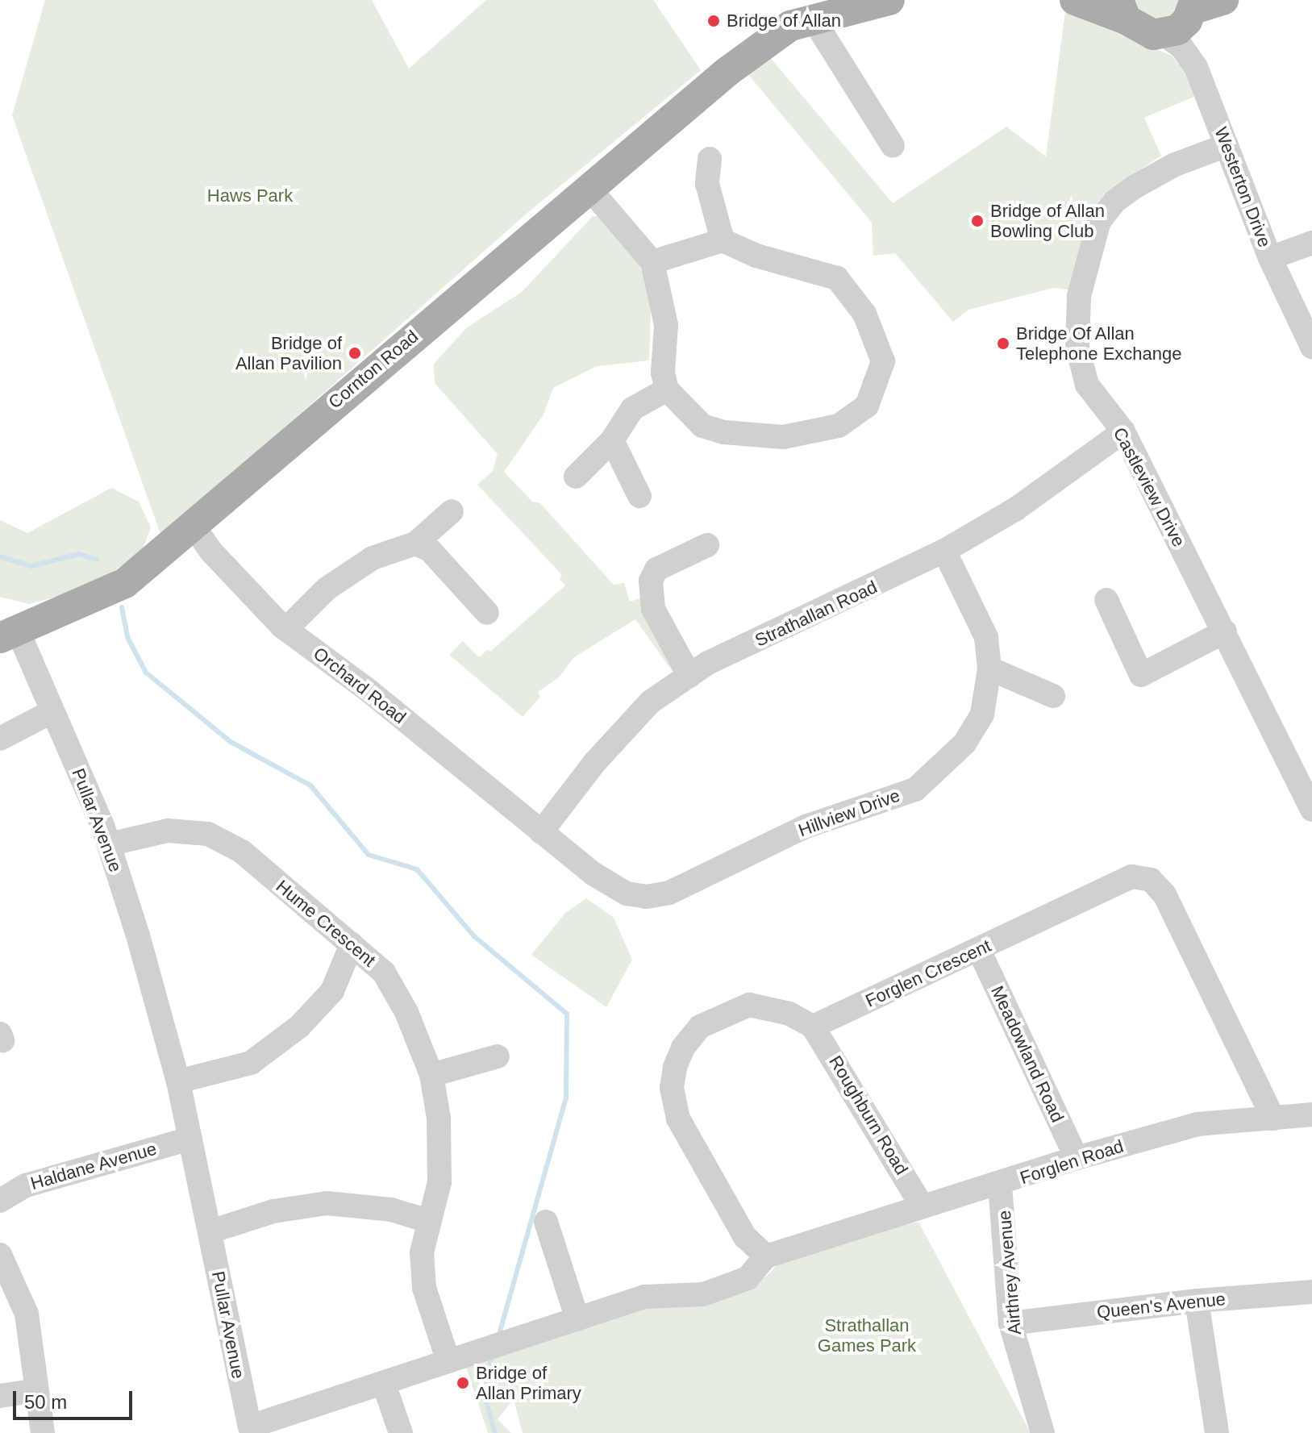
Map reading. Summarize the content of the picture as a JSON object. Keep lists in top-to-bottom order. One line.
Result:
{"streets":{"main road":["Cornton Road"],"street":["Westerton Drive","Castleview Drive","Strathallan Road","Orchard Road","Hillview Drive","Pullar Avenue","Hume Crescent","Forglen Crescent","Meadowland Road","Roughburn Road","Forglen Road","Haldane Avenue","Airthrey Avenue","Queen's Avenue"]},"crossings":[["Westerton Drive","Castleview Drive"],["Cornton Road","Orchard Road"],["Cornton Road","Pullar Avenue"],["Castleview Drive","Strathallan Road"],["Strathallan Road","Orchard Road"],["Strathallan Road","Hillview Drive"],["Orchard Road","Hillview Drive"],["Pullar Avenue","Hume Crescent"],["Pullar Avenue","Forglen Road"],["Pullar Avenue","Haldane Avenue"],["Forglen Crescent","Meadowland Road"],["Forglen Crescent","Roughburn Road"],["Forglen Crescent","Forglen Road"],["Meadowland Road","Forglen Road"],["Roughburn Road","Forglen Road"],["Forglen Road","Airthrey Avenue"],["Airthrey Avenue","Queen's Avenue"]],"parks":["Haws Park","Strathallan Games Park"],"places":["Bridge of Allan","Bridge of Allan Bowling Club","Bridge Of Allan Telephone Exchange","Bridge of Allan Pavilion","Bridge of Allan Primary"],"scale_bar":"50 m"}
